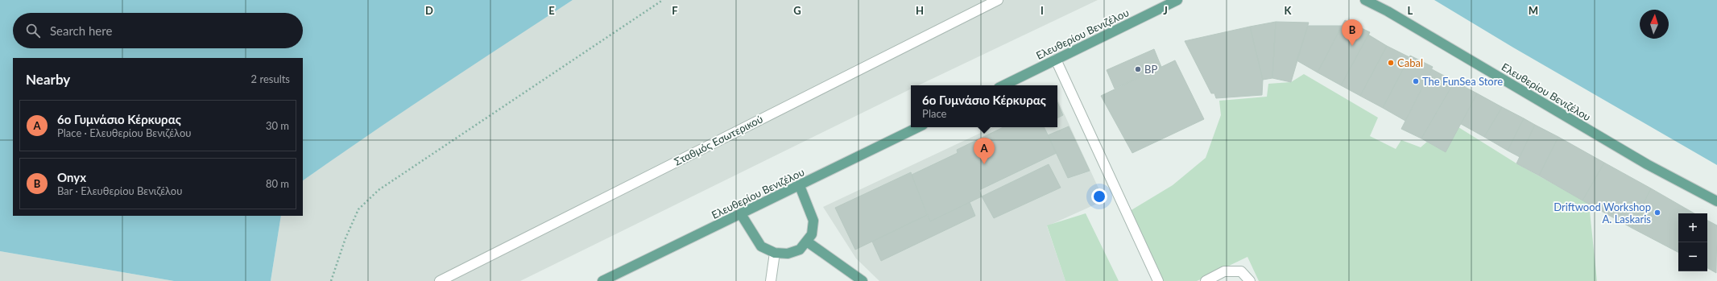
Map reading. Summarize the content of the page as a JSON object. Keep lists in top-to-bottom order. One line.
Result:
{"streets":{"main road":["Ελευθερίου Βενιζέλου"],"street":["Σταθμός Εσωτερικού"]},"places":["Cabal","BP","The FunSea Store","Driftwood Workshop A. Laskaris"],"north":"top","page":{"search":"Search here","pins":["B","A"],"heading":["Nearby","2 results"],"popup":["6ο Γυμνάσιο Κέρκυρας","Place"],"list":[{"mark":"A","name":"6ο Γυμνάσιο Κέρκυρας","note":"Place · Ελευθερίου Βενιζέλου","value":"30 m"},{"mark":"B","name":"Onyx","note":"Bar · Ελευθερίου Βενιζέλου","value":"80 m"}],"map_buttons":["+","−"]},"grid":{"columns":["D","E","F","G","H","I","J","K","L","M"]}}
